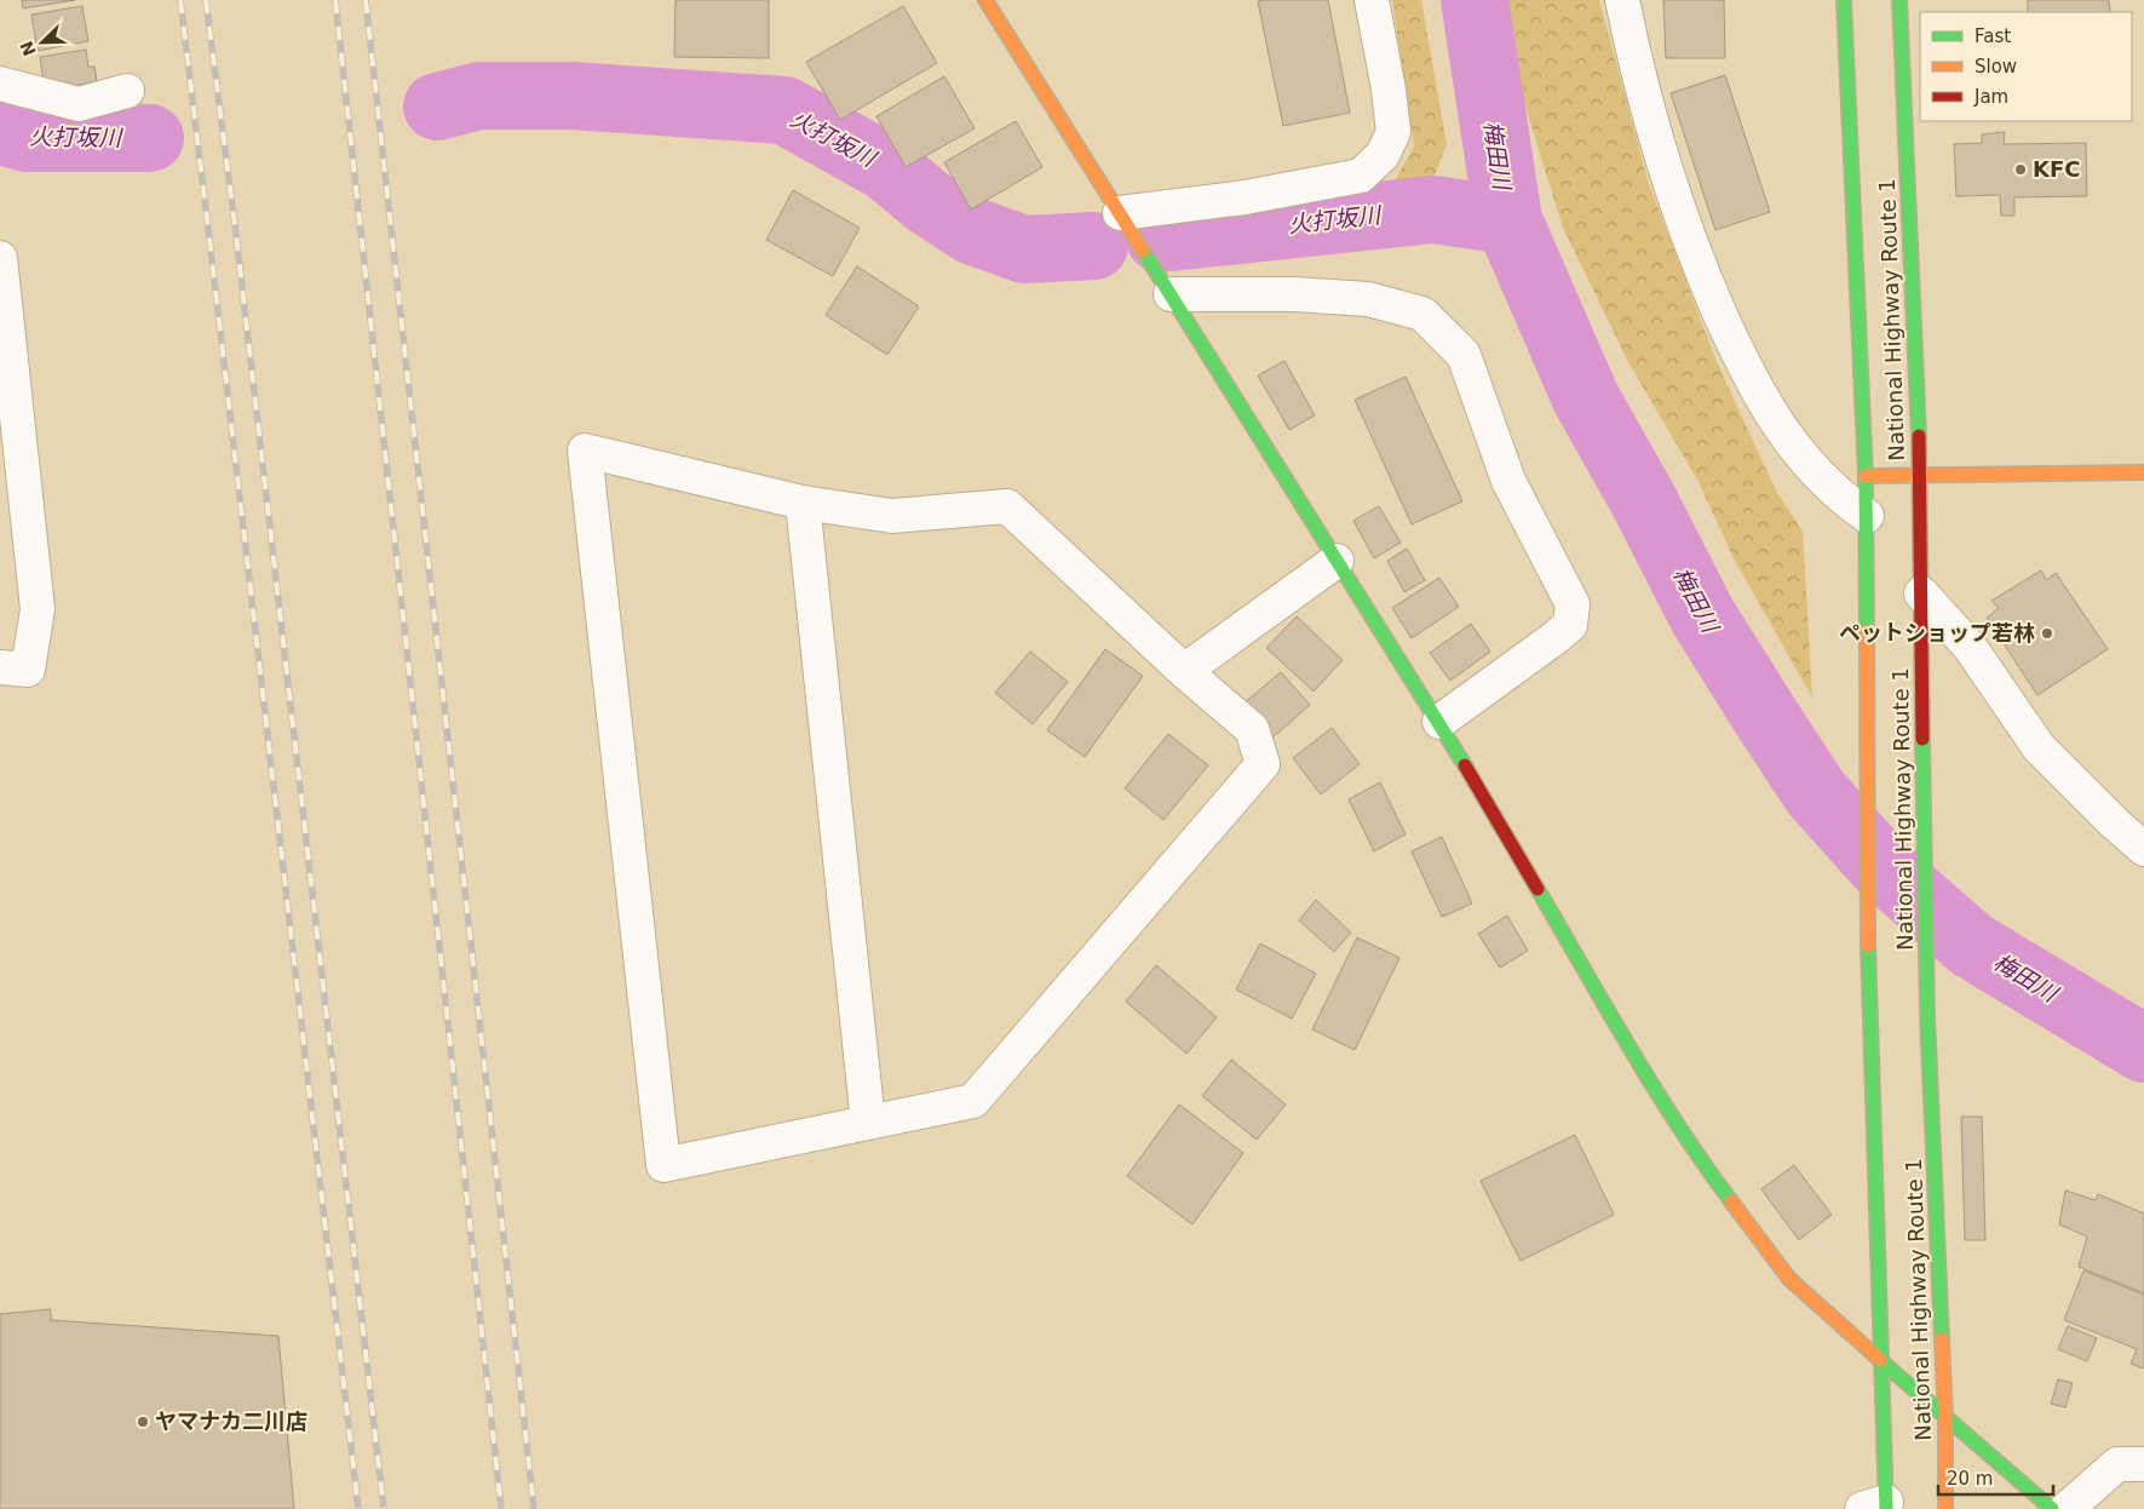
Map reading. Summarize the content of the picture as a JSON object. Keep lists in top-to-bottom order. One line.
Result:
{"streets":{"main road":["National Highway Route 1"]},"water":["火打坂川","梅田川"],"places":["KFC","ペットショップ若林","ヤマナカ二川店"],"legend":["Fast","Slow","Jam"],"scale_bar":"20 m","north":"bottom left"}
